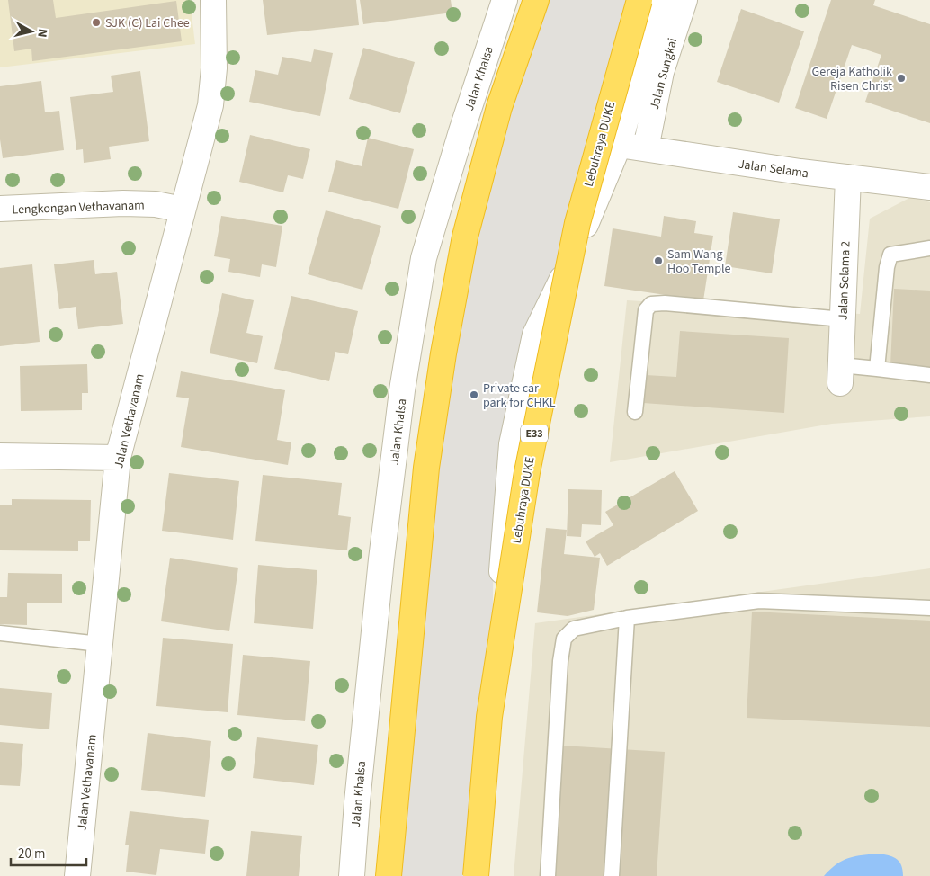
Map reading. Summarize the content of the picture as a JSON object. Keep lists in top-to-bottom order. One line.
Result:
{"streets":{"highway":["Lebuhraya DUKE","E33"],"street":["Jalan Sungkai","Jalan Khalsa","Jalan Selama","Lengkongan Vethavanam","Jalan Selama 2","Jalan Vethavanam"]},"crossings":[["Jalan Sungkai","Jalan Selama"],["Jalan Selama","Jalan Selama 2"],["Lengkongan Vethavanam","Jalan Vethavanam"]],"places":["SJK (C) Lai Chee","Gereja Katholik Risen Christ","Sam Wang Hoo Temple","Private car park for CHKL"],"scale_bar":"20 m","north":"right"}
